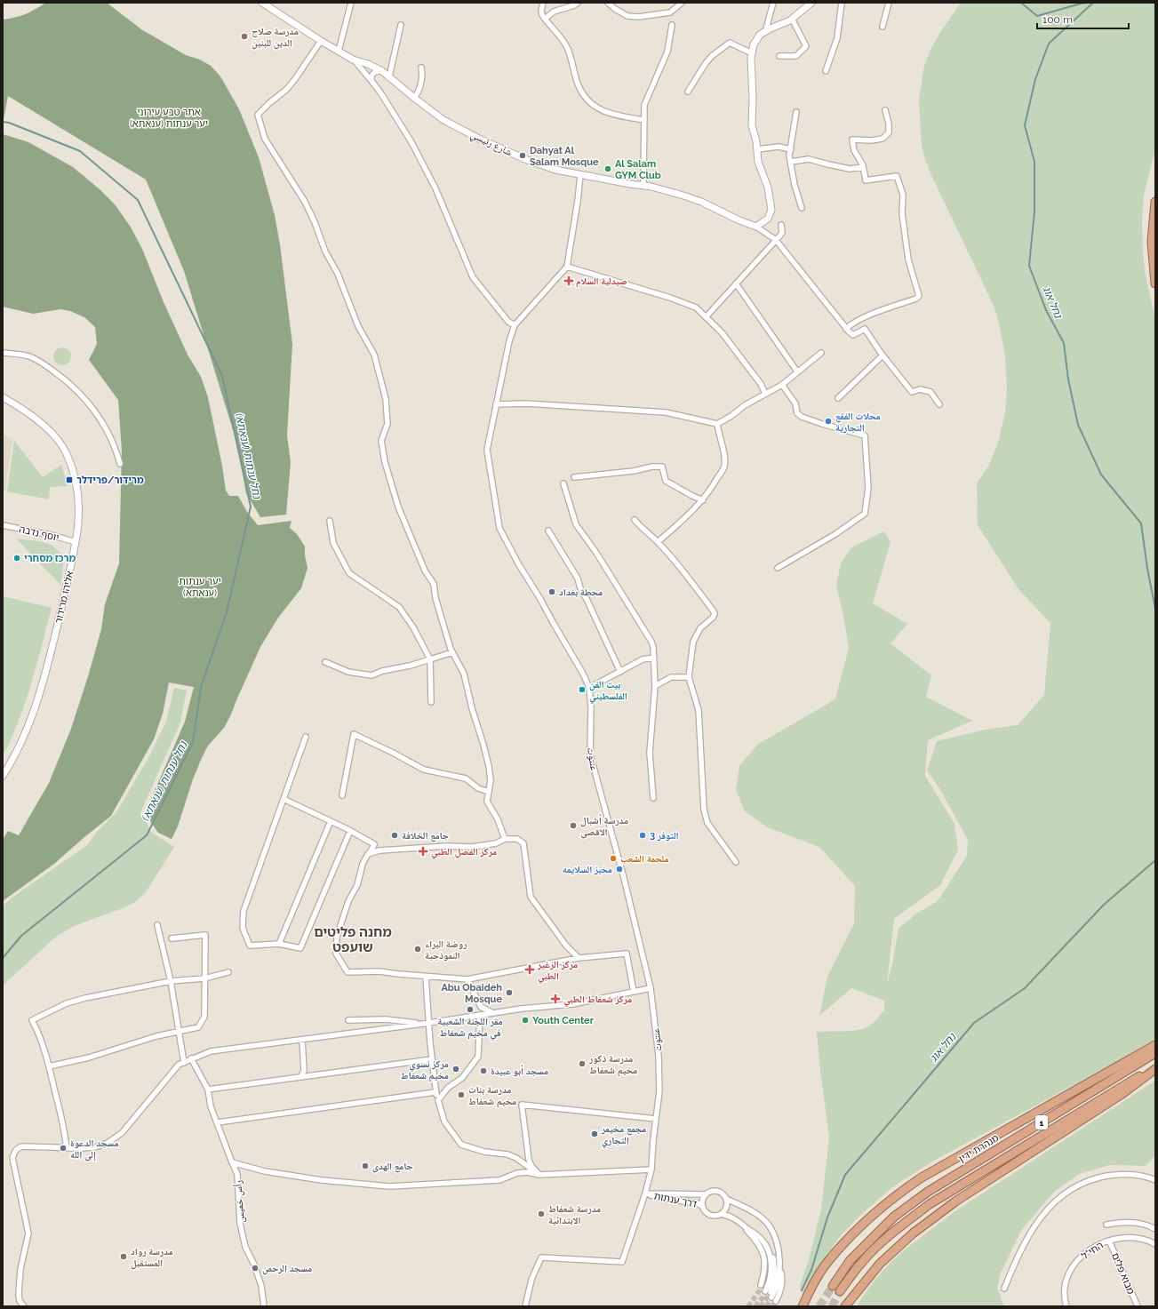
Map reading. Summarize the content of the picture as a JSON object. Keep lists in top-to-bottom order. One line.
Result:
{"streets":{"highway":["1","מנהרת ידין"],"street":["شارع رئيسي","יוסף נדבה","אליהו מרידור","عنتوت","דרך ענתות","رأس خميس","החי\"ל","מבוא פלים"]},"crossings":[["יוסף נדבה","אליהו מרידור"],["عنتوت","דרך ענתות"],["החי\"ל","מבוא פלים"]],"districts":["מחנה פליטים שועפט"],"water":["נחל אוג","נחל ענתות (ענאתא)"],"parks":["אתר טבע עירוני יער ענתות (ענאתא)","יער ענתות (ענאתא)"],"places":{"other":["مدرسة صلاح الدين للبنين","Dahyat Al Salam Mosque","Al Salam GYM Club","محلات الفقع التجارية","מרכז מסחרי","محطة بغداد","بيت الفن الفلسطيني","مدرسة أشبال الاقصى","جامع الخلافة","التوفر 3","ملحمة الشعب","مخبز السلايمه","روضة البراء النموذجية","Abu Obaideh Mosque","مقر اللجنة الشعبية في مخيم شعفاط","Youth Center","مدرسة ذكور مخيم شعفاط","مركز نسوي مخيم شعفاط","مسجد أبو عبيدة","مدرسة بنات مخيم شعفاط","مجمع مخيمر التجاري","مسجد الدعوة إلى الله","جامع الهدى","مدرسة شعفاط الابتدائية","مدرسة رواد المستقبل","مسجد الرحمن"],"health":["صيدلية السلام","مركز الفضل الطبي","مركز الزغير الطبي","مركز شعفاط الطبي"],"transit":["מרידור/פרידלר"]},"scale_bar":"100 m"}
